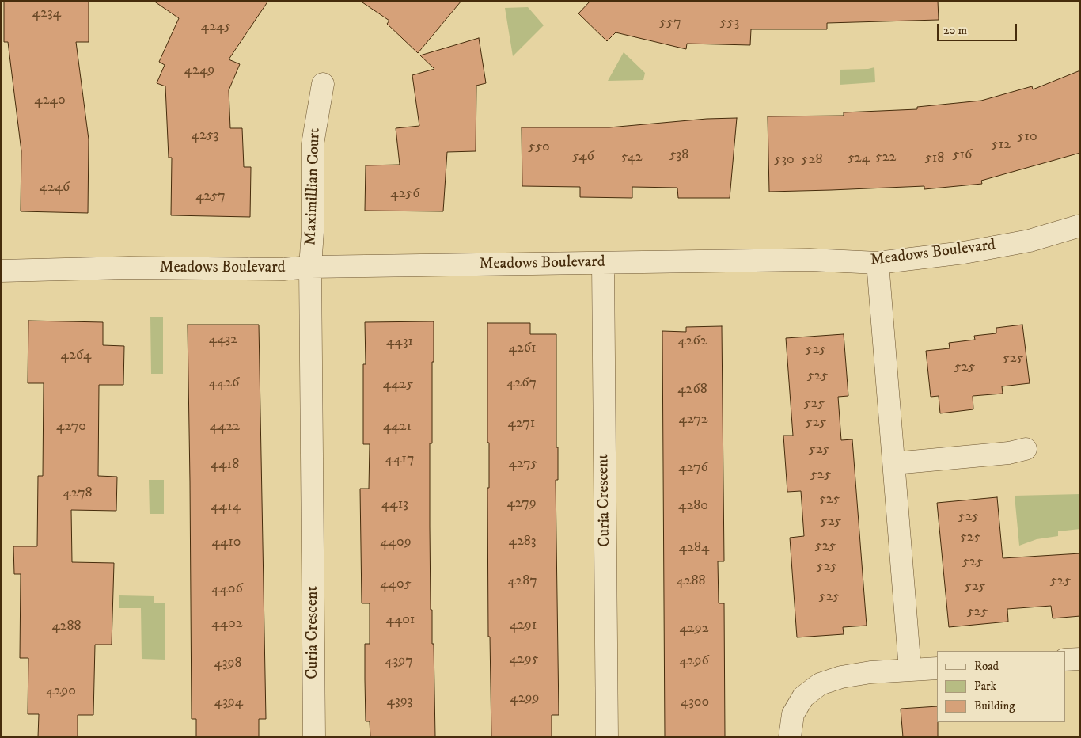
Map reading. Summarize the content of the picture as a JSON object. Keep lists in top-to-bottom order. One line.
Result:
{"streets":{"street":["Maximillian Court","Meadows Boulevard","Curia Crescent"]},"crossings":[["Maximillian Court","Meadows Boulevard"],["Maximillian Court","Curia Crescent"],["Meadows Boulevard","Curia Crescent"]],"house_numbers":["4234","557","553","4245","4249","4240","4253","510","512","550","538","516","546","542","522","524","518","530","528","4246","4256","4257","4432","4262","4431","4261","525","4264","525","525","525","4426","4267","4425","4268","525","4272","525","4271","4270","4422","4421","525","4417","4275","4418","4276","525","4278","525","4279","4413","4280","4414","525","525","525","4283","4410","4409","525","4284","525","525","4287","4288","525","4405","525","4406","525","525","4401","4402","4291","4288","4292","4295","4397","4296","4398","4290","4299","4393","4394","4300"],"legend":["Road","Park","Building"],"scale_bar":"20 m"}
